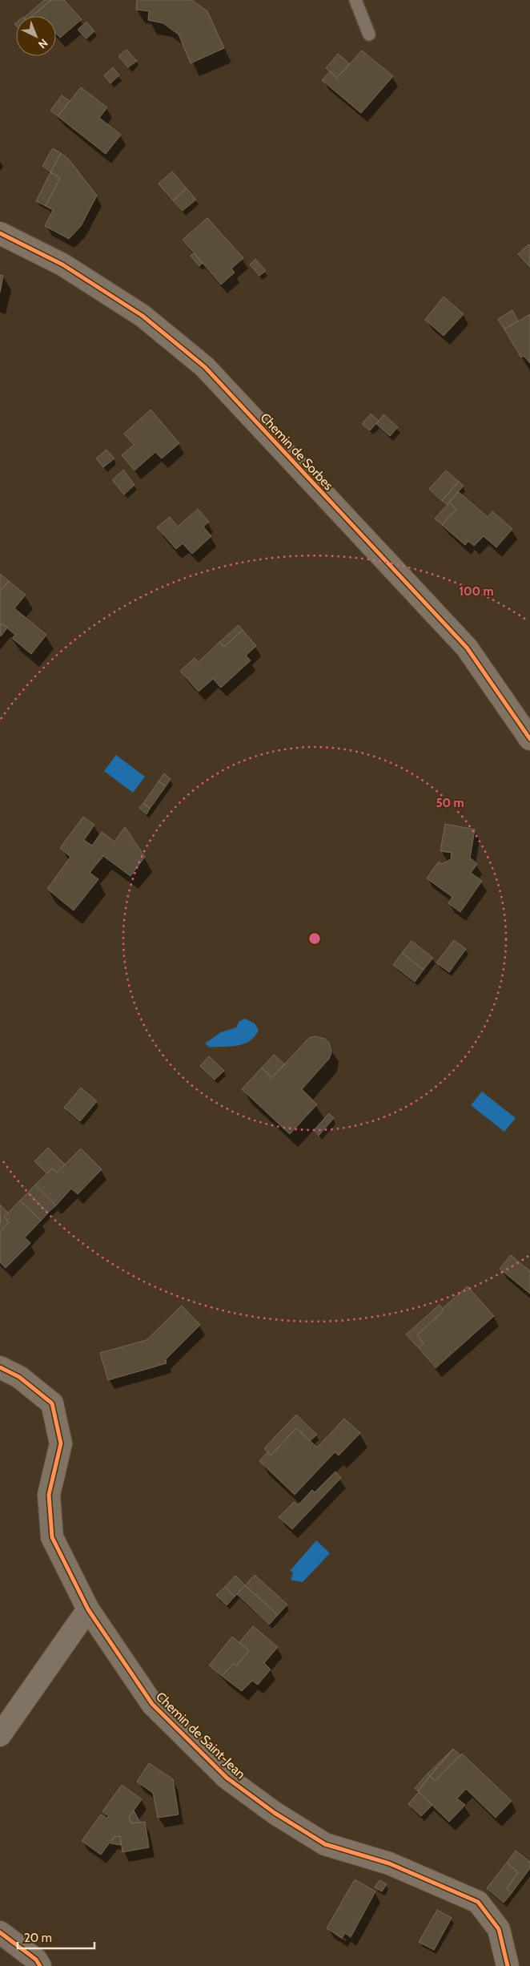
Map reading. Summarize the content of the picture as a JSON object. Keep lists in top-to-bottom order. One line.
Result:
{"streets":{"street":["Chemin de Sorbes","Chemin de Saint-Jean"]},"scale_bar":"20 m","north":"bottom right","rings":["100 m","50 m"]}
